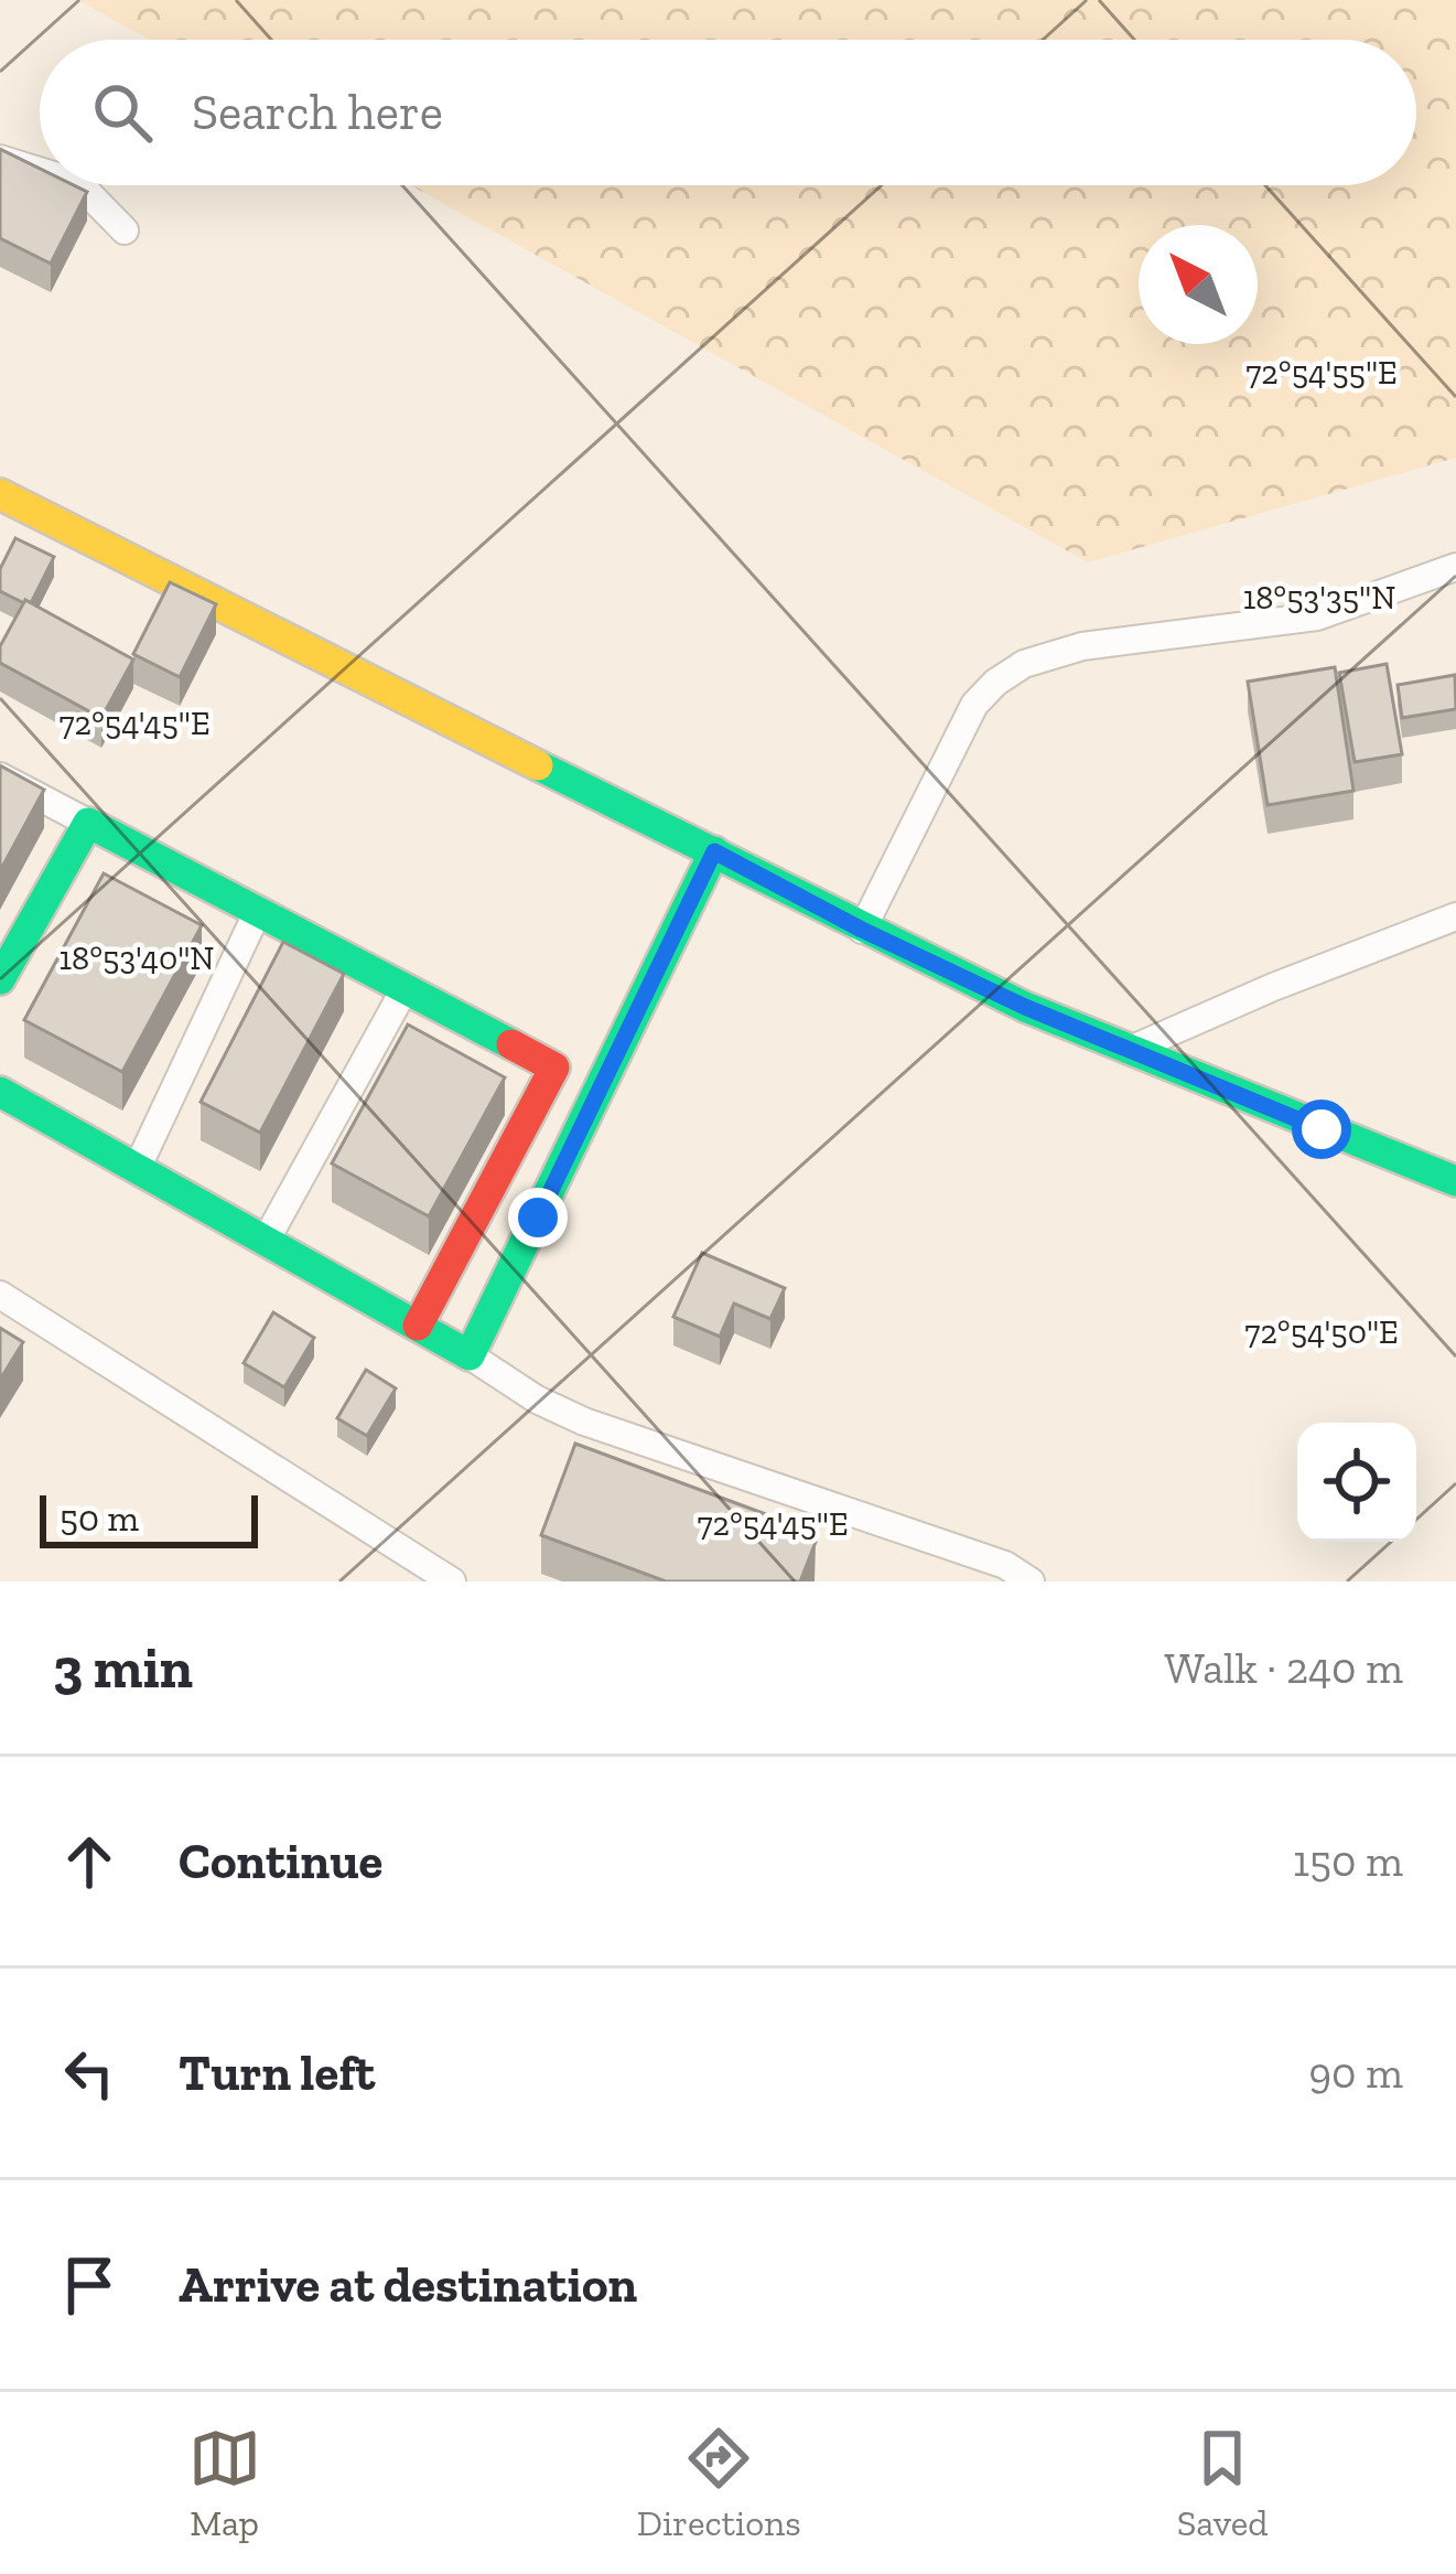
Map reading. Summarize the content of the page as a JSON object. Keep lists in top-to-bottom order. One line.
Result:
{"scale_bar":"50 m","north":"top left","page":{"search":"Search here","scale":"50 m","heading":["3 min","Walk · 240 m"],"list":[["Continue","150 m"],["Turn left","90 m"],"Arrive at destination"],"nav":["Map","Directions","Saved"]},"coordinates":["72°54'55\"E","18°53'35\"N","72°54'45\"E","18°53'40\"N","72°54'50\"E"]}
